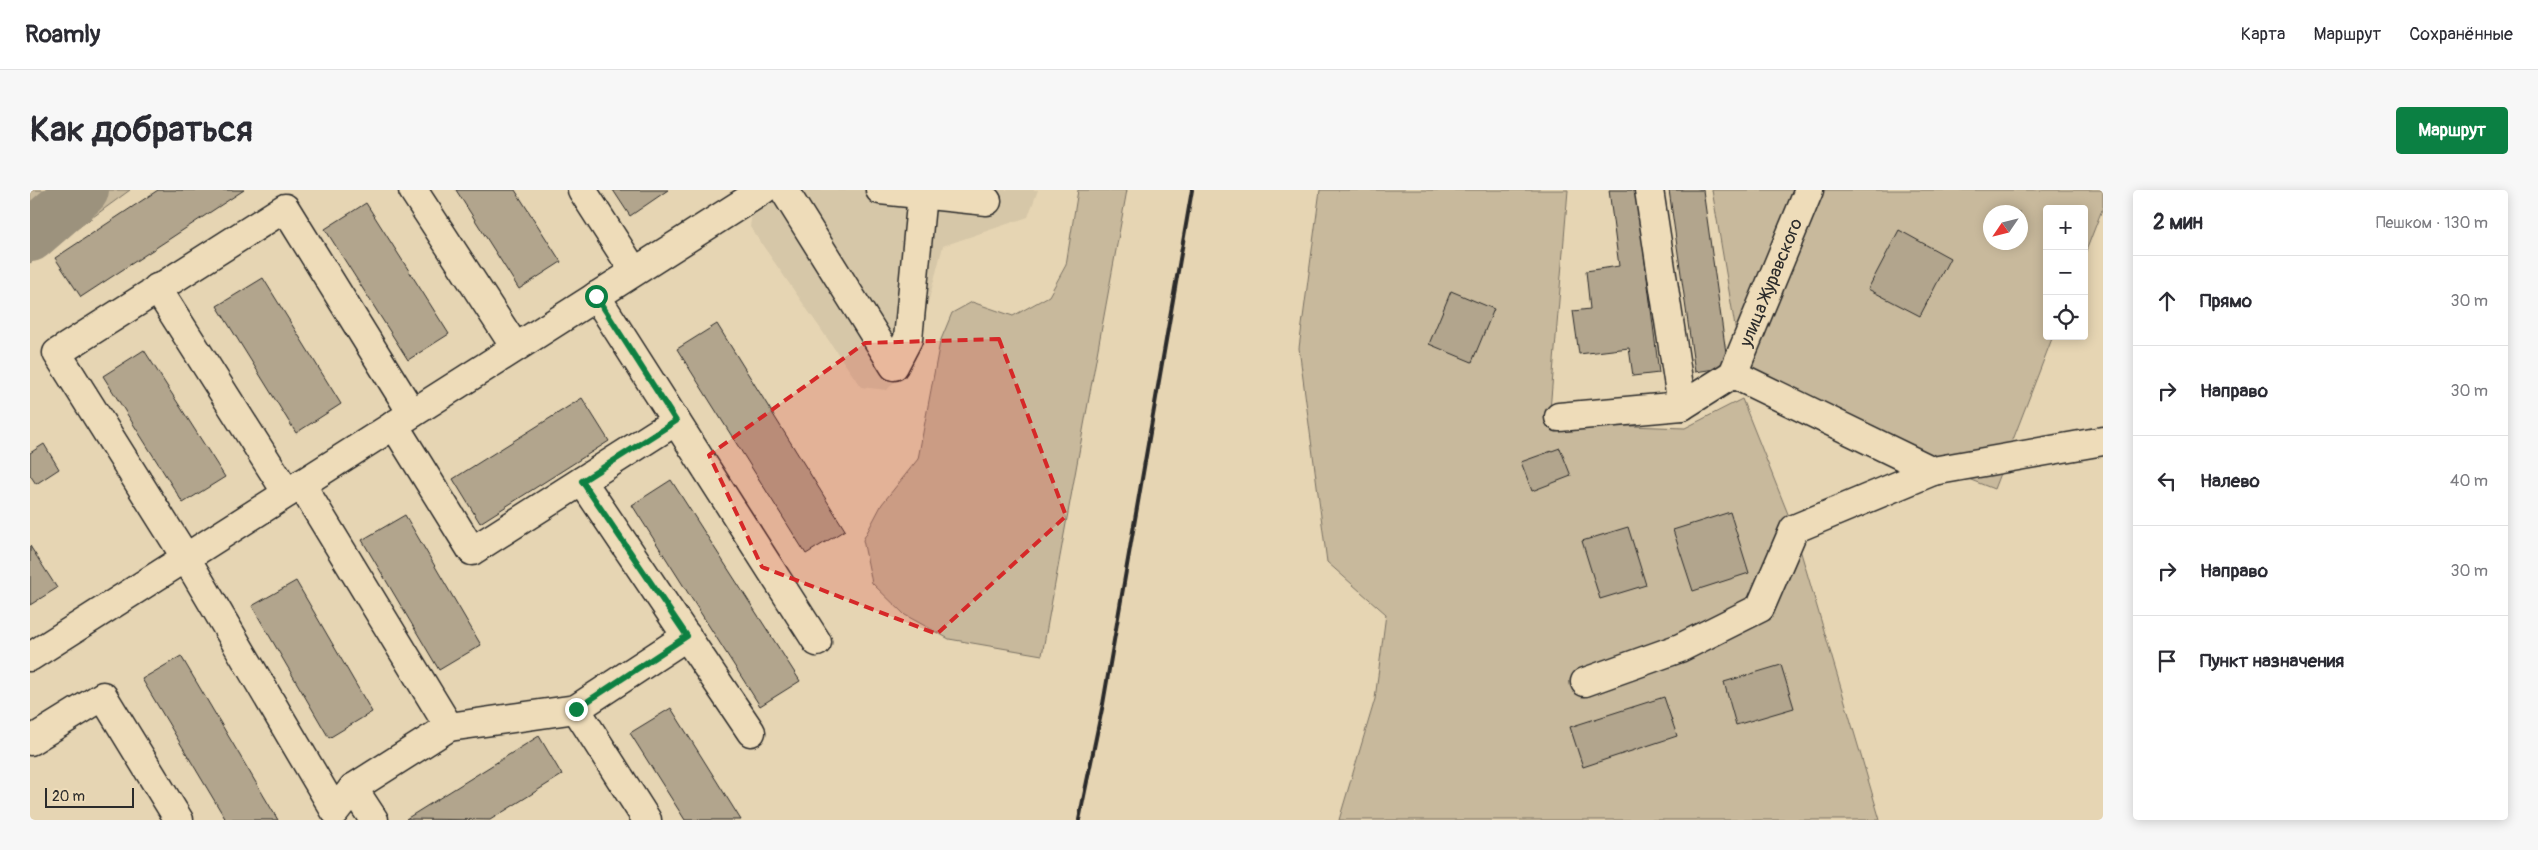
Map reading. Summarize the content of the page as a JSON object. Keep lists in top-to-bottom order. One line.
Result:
{"streets":{"street":["улица Журавского"]},"scale_bar":"20 m","north":"bottom left","page":{"header":"Roamly","nav":["Карта","Маршрут","Сохранённые"],"buttons":"Маршрут","title":"Как добраться","heading":["2 мин","Пешком · 130 m"],"map_buttons":["+","−"],"list":[["Прямо","30 m"],["Направо","30 m"],["Налево","40 m"],["Направо","30 m"],"Пункт назначения"],"scale":"20 m"}}
